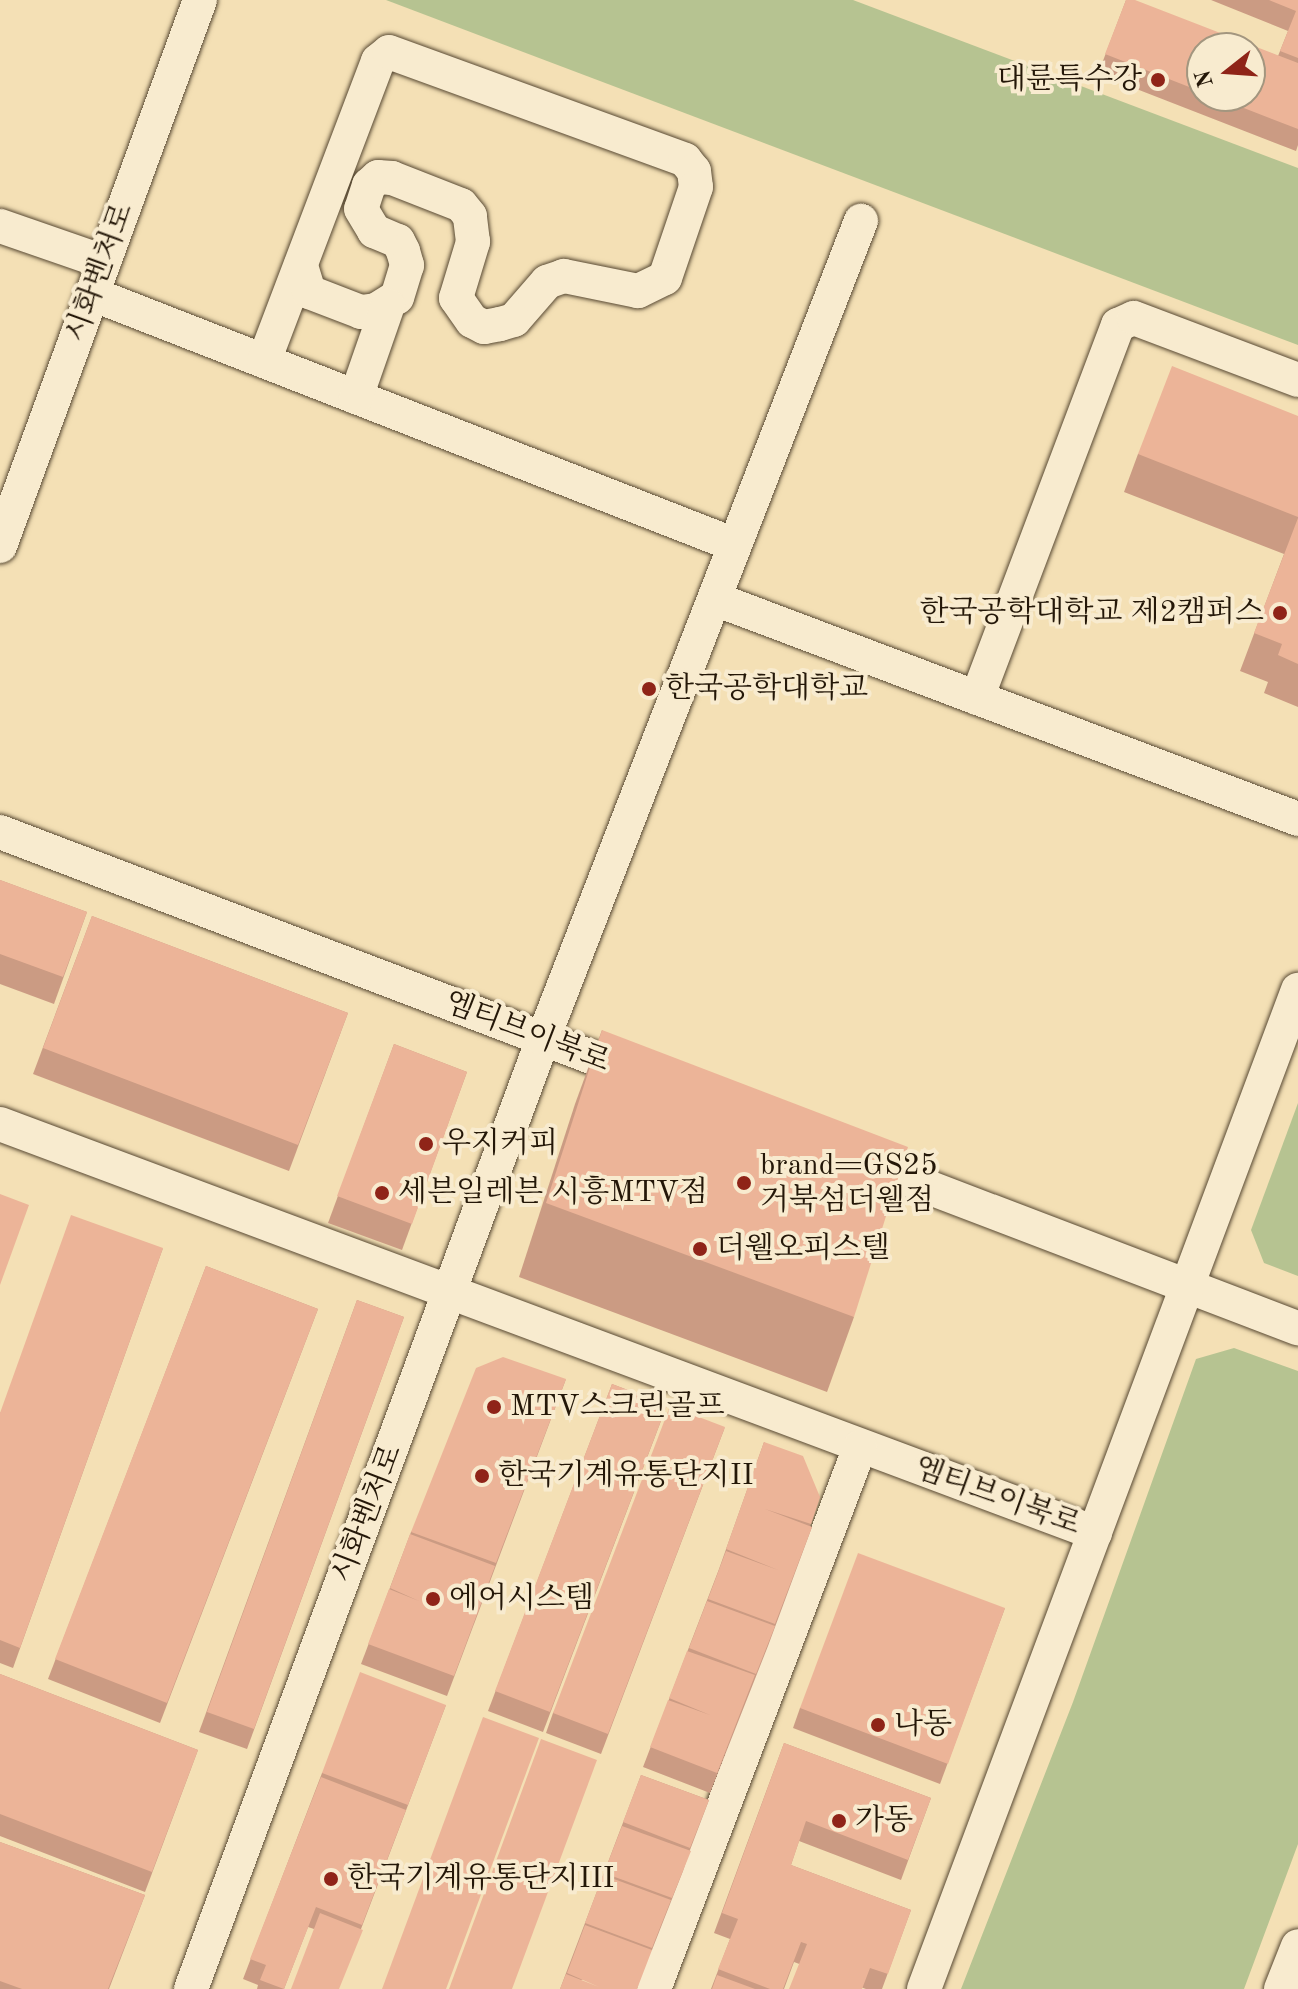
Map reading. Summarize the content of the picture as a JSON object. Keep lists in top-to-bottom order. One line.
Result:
{"streets":{"street":["시화벤처로","엠티브이북로"]},"crossings":[["시화벤처로","엠티브이북로"]],"places":["대륜특수강","한국공학대학교 제2캠퍼스","한국공학대학교","우지커피","brand=GS25 거북섬더웰점","세븐일레븐 시흥MTV점","더웰오피스텔","MTV스크린골프","한국기계유통단지II","에어시스템","나동","가동","한국기계유통단지III"],"north":"left"}
